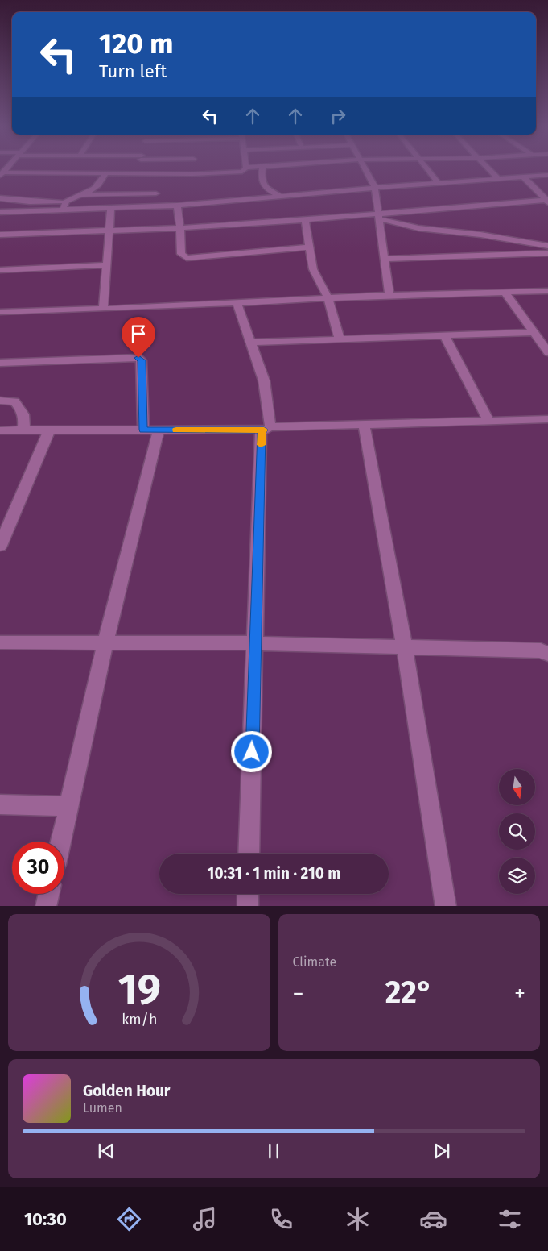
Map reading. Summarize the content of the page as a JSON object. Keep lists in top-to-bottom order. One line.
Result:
{"north":"bottom","page":{"turn":["120 m","Turn left"],"limit":"30","trip":"10:31 · 1 min · 210 m","tile":"Climate","heat":["−","22°","+"],"song":["Golden Hour","Lumen"],"tabs":"10:30","gauge":["19","km/h"]}}
